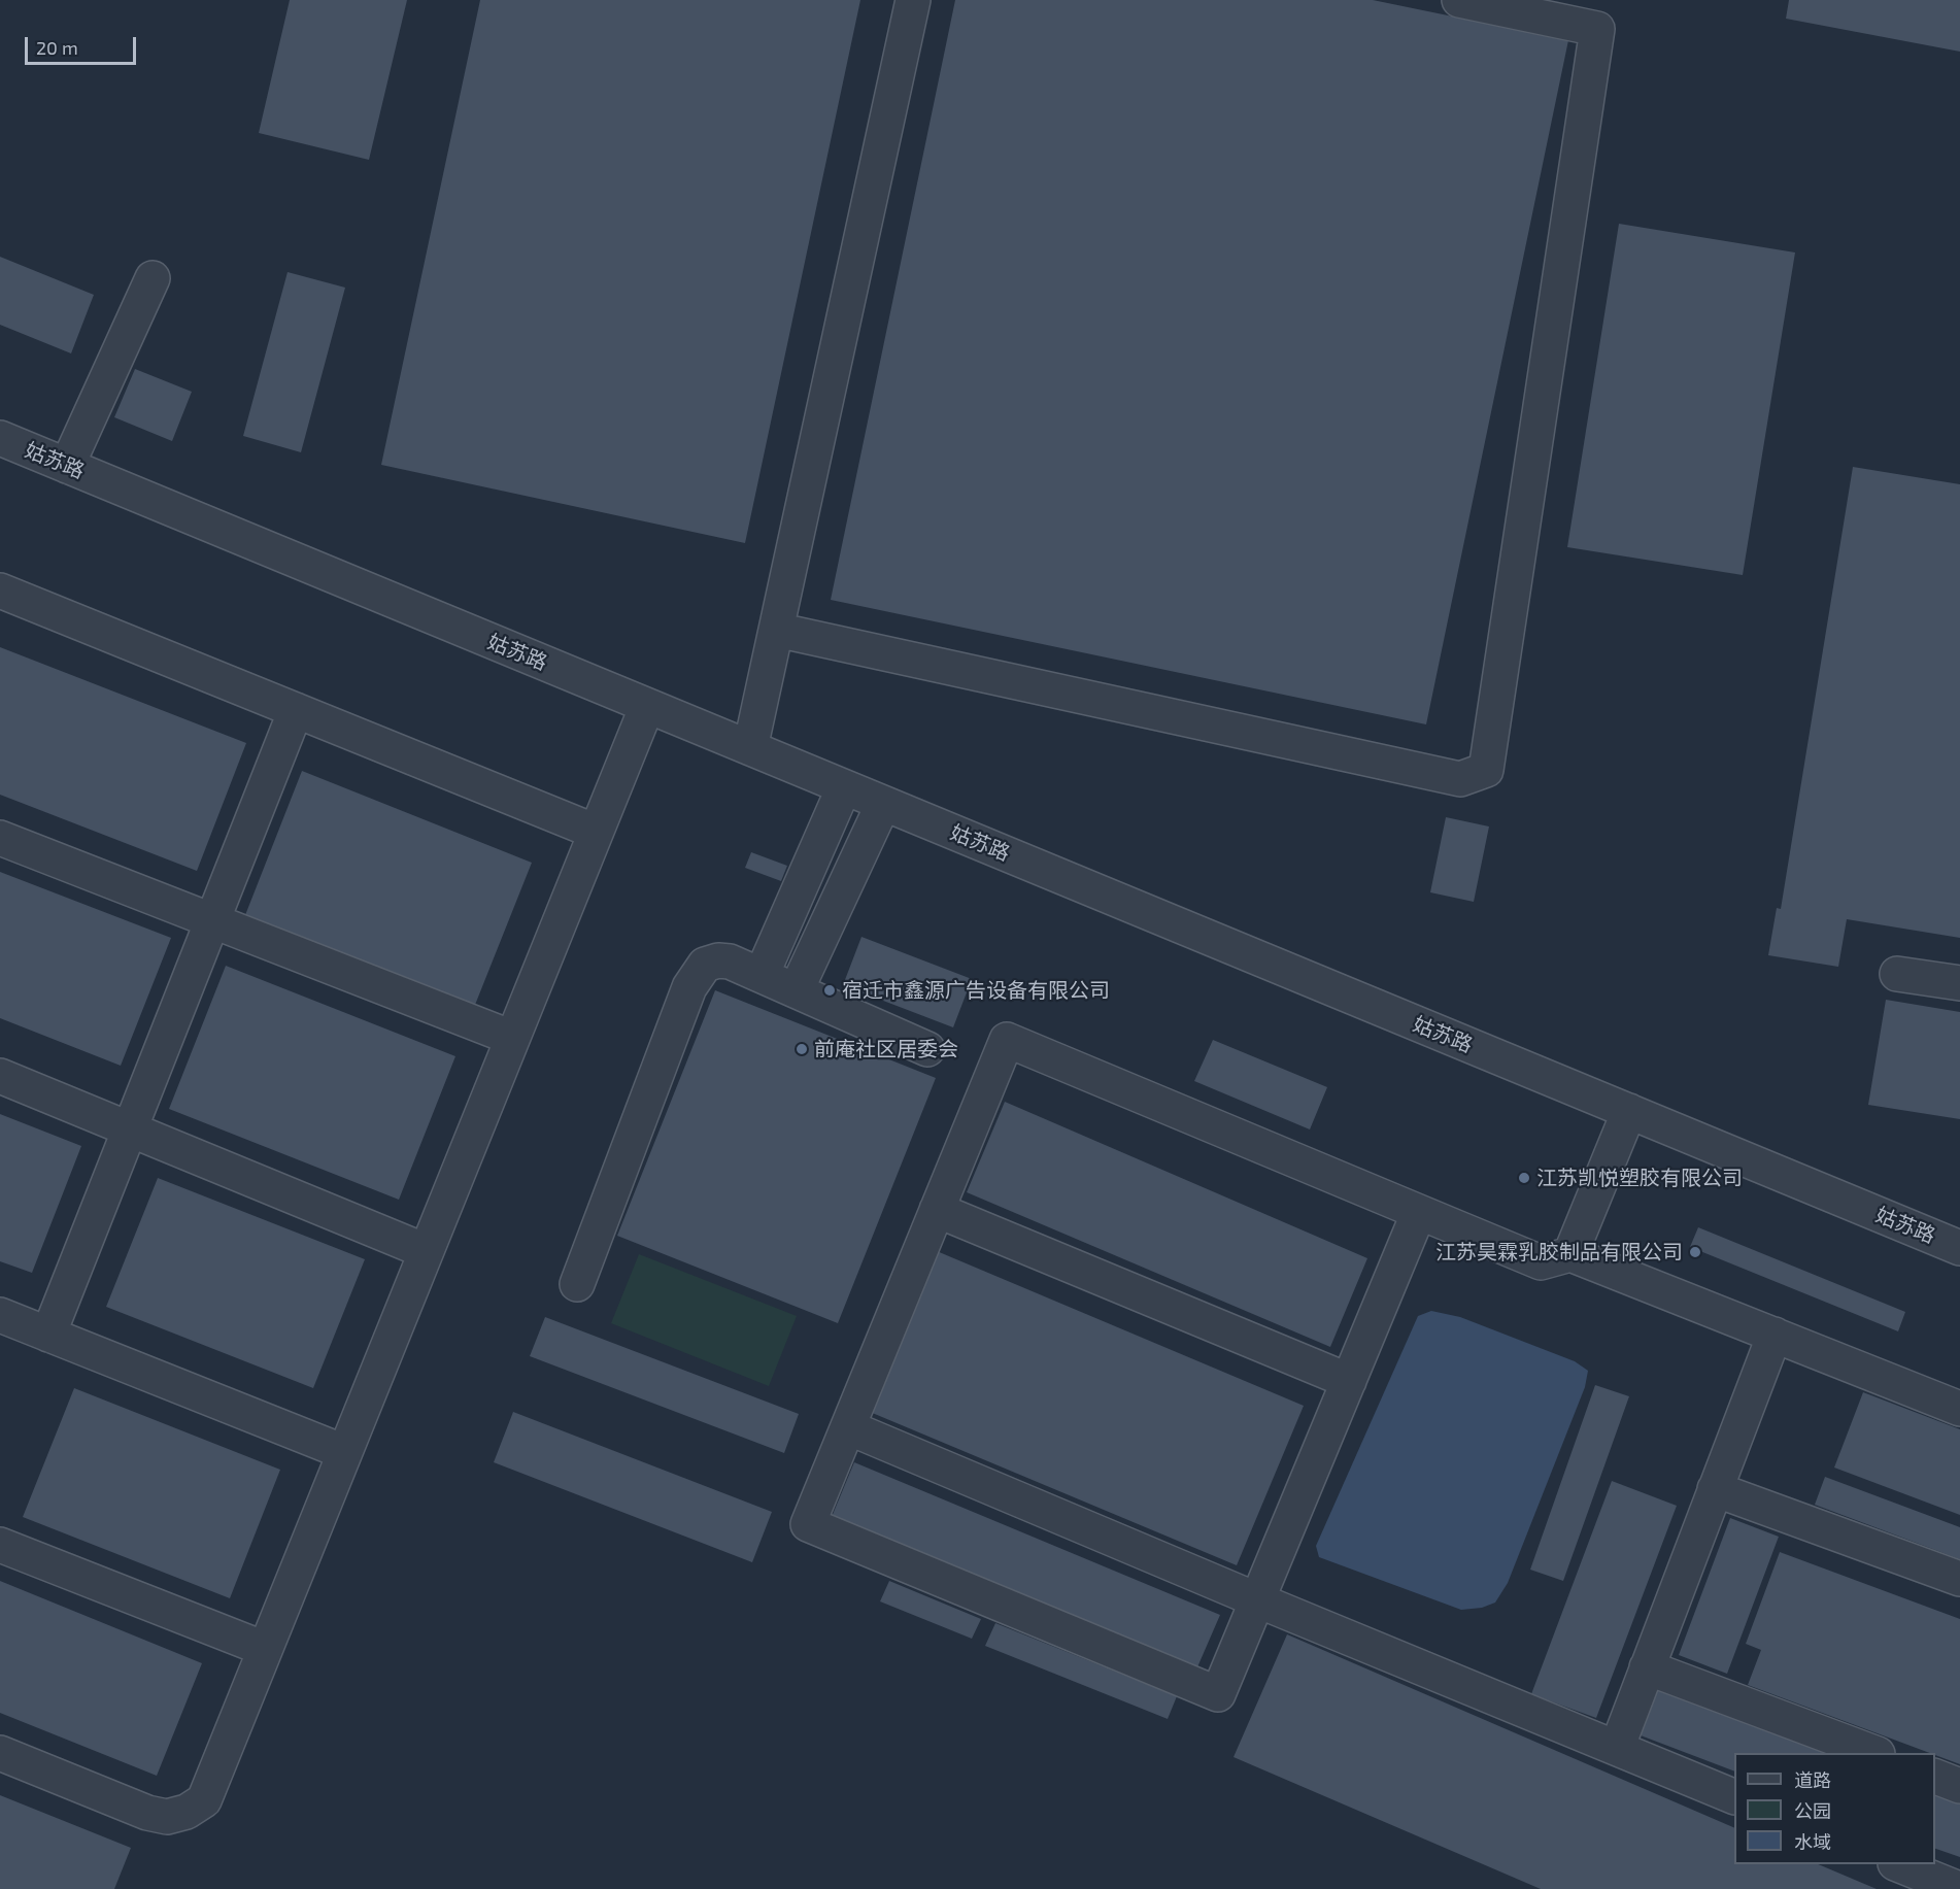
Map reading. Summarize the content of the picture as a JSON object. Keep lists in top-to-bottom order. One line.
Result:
{"streets":{"street":["姑苏路"]},"places":["宿迁市鑫源广告设备有限公司","前庵社区居委会","江苏凯悦塑胶有限公司","江苏昊霖乳胶制品有限公司"],"legend":["道路","公园","水域"],"scale_bar":"20 m"}
